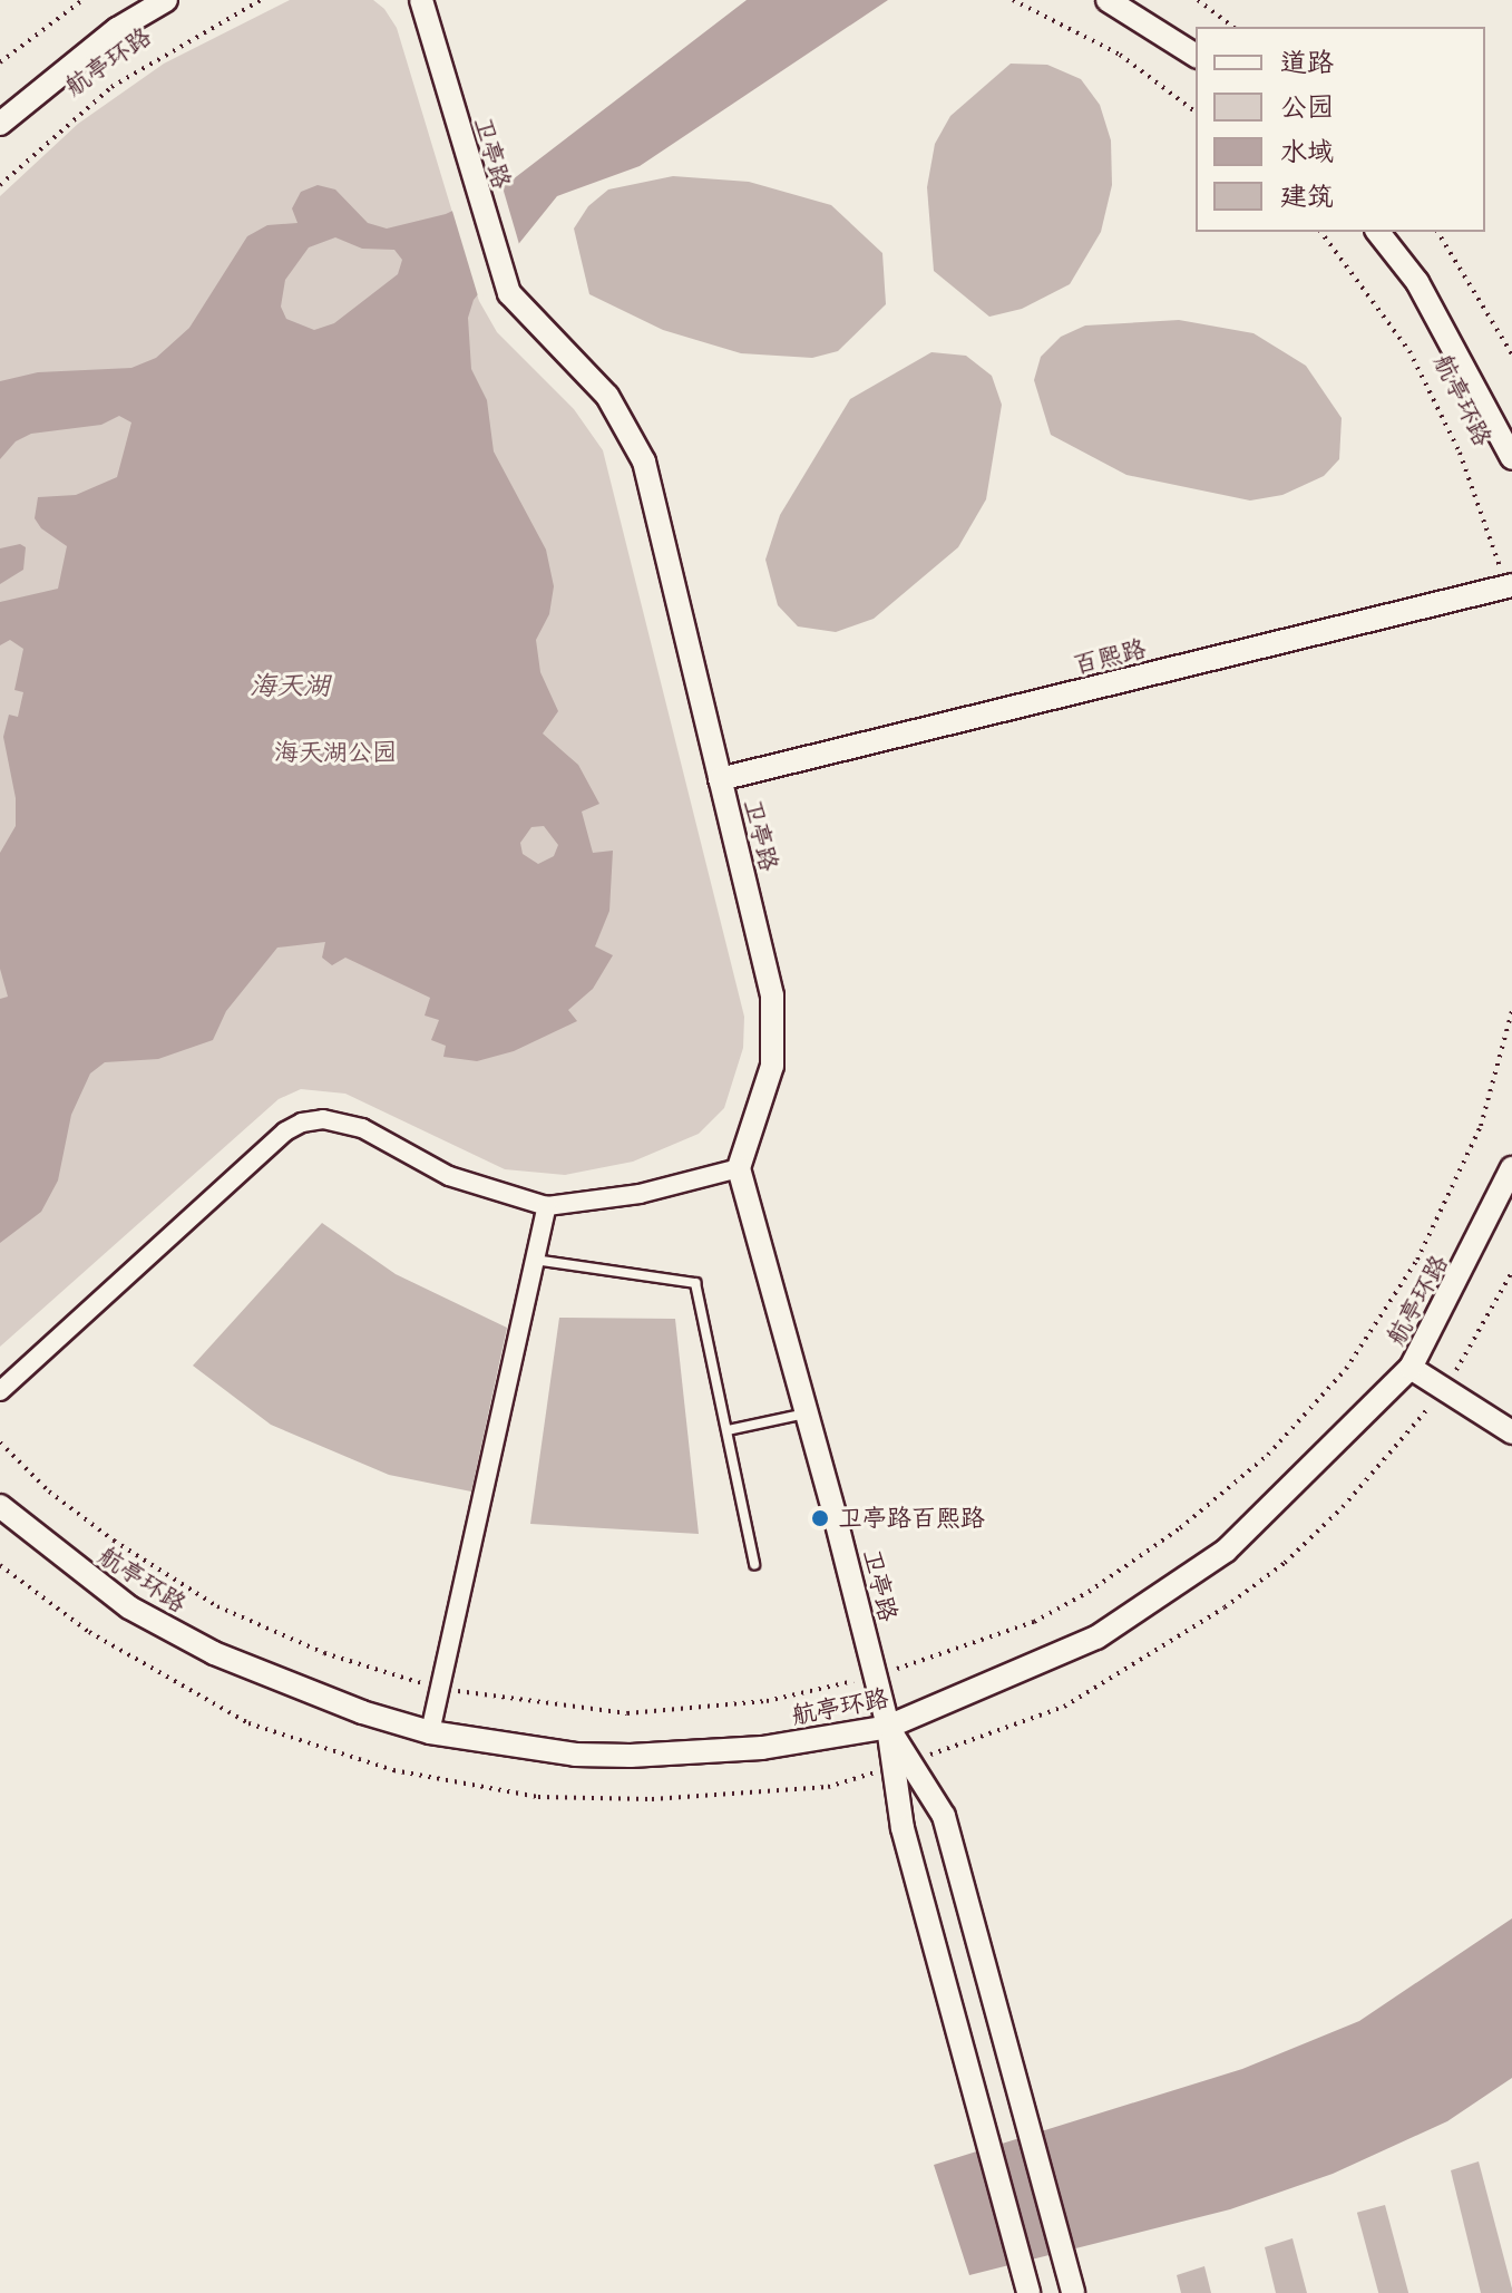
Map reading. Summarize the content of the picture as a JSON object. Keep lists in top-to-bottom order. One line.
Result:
{"streets":{"street":["航亭环路","卫亭路","百熙路"]},"crossings":[["航亭环路","卫亭路"],["航亭环路","百熙路"],["卫亭路","百熙路"]],"water":["海天湖"],"parks":["海天湖公园"],"places":["卫亭路百熙路"],"legend":["道路","公园","水域","建筑"]}
